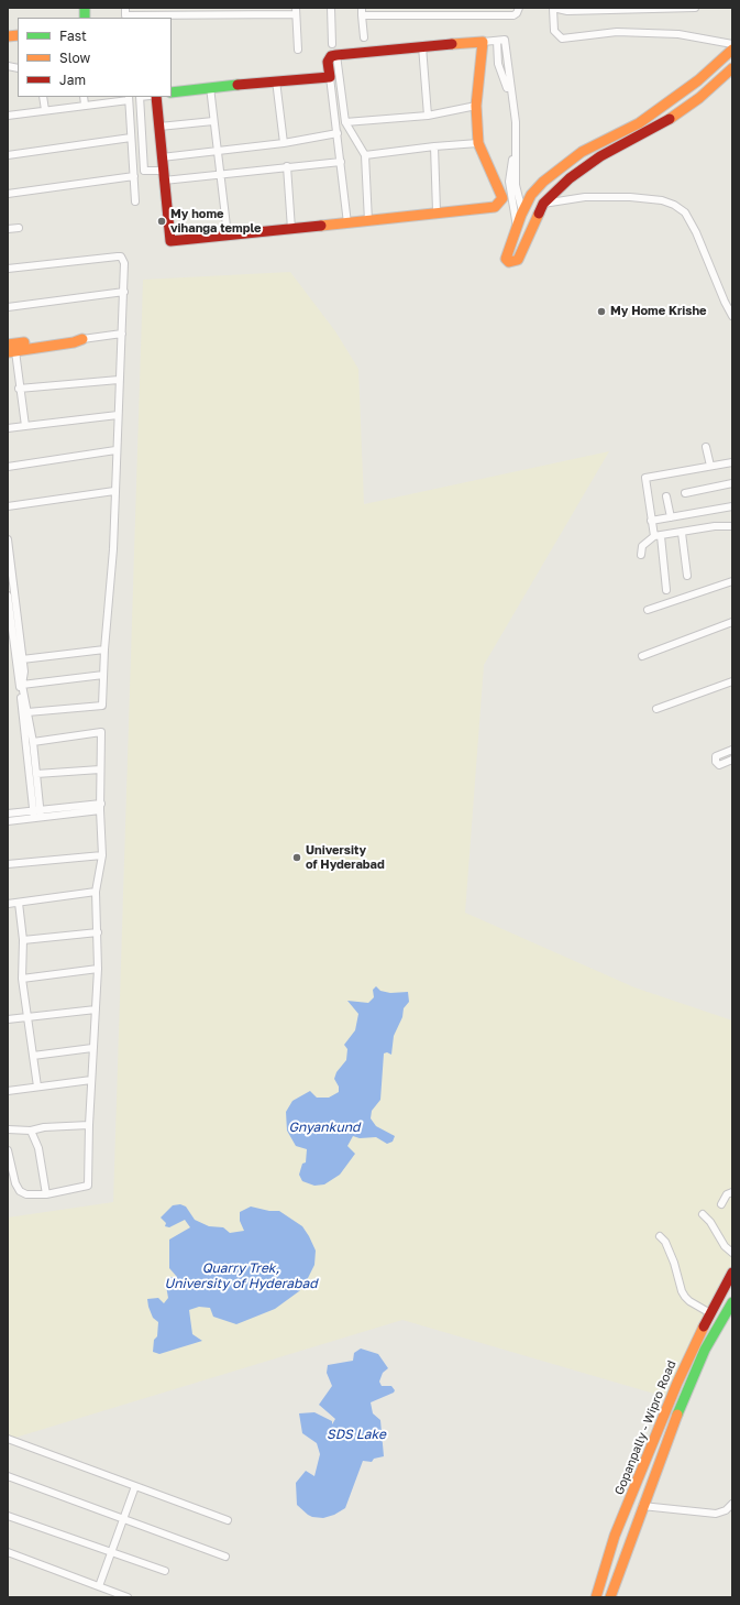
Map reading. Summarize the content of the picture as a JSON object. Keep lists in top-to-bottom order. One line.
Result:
{"streets":{"street":["Gopanpally - Wipro Road"]},"water":["Gnyankund","Quarry Trek, University of Hyderabad","SDS Lake"],"places":["My home vihanga temple","My Home Krishe","University of Hyderabad"],"legend":["Fast","Slow","Jam"]}
